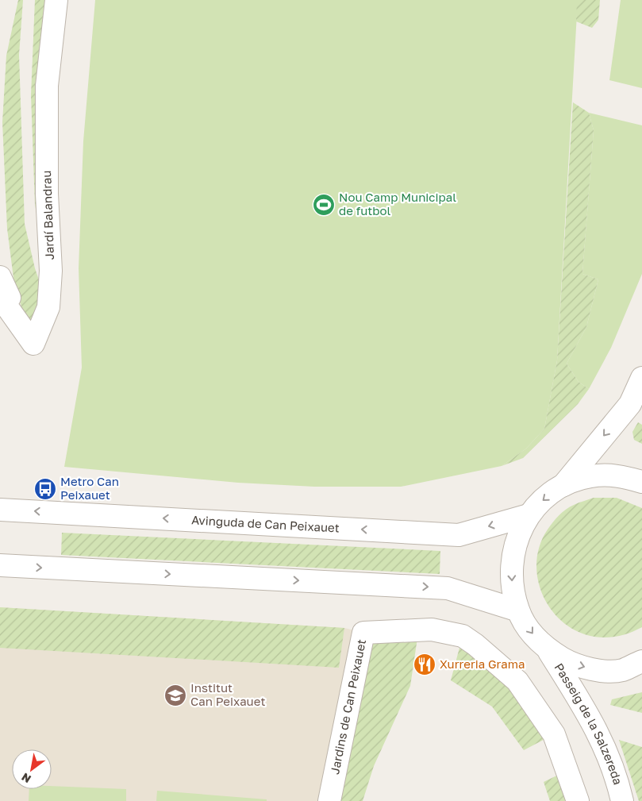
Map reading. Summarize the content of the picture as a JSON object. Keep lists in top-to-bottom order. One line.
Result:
{"streets":{"street":["Jardí Balandrau","Avinguda de Can Peixauet","Jardins de Can Peixauet","Passeig de la Salzereda"]},"places":{"sports":["Nou Camp Municipal de futbol"],"bus stop":["Metro Can Peixauet"],"restaurant":["Xurreria Grama"],"school or university":["Institut Can Peixauet"]},"north":"bottom left"}
